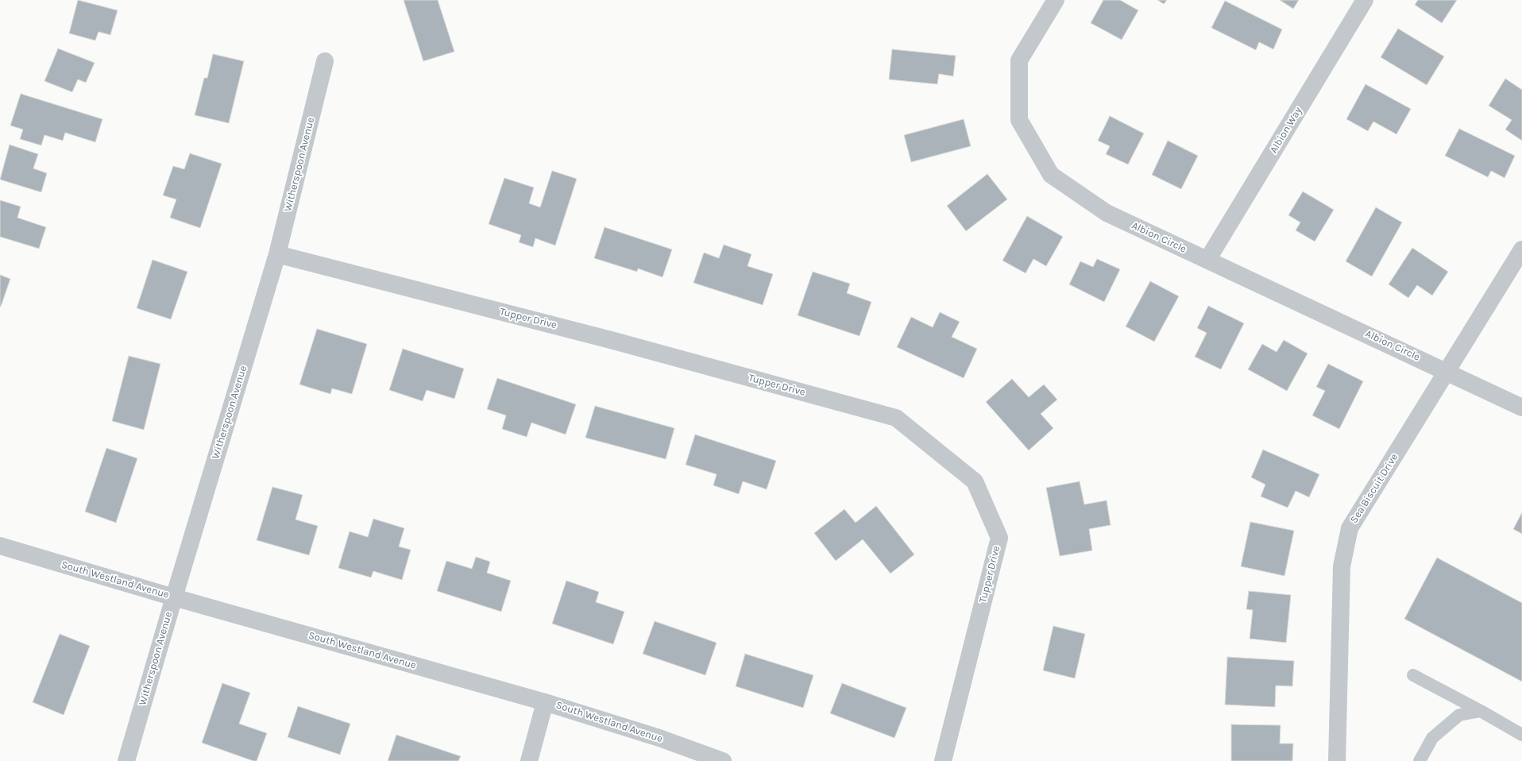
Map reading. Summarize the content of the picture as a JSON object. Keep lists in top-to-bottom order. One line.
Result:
{"streets":{"street":["Albion Way","Witherspoon Avenue","Albion Circle","Tupper Drive","Sea Biscuit Drive","South Westland Avenue"]},"crossings":[["Albion Way","Albion Circle"],["Witherspoon Avenue","Tupper Drive"],["Witherspoon Avenue","South Westland Avenue"],["Albion Circle","Sea Biscuit Drive"]]}
